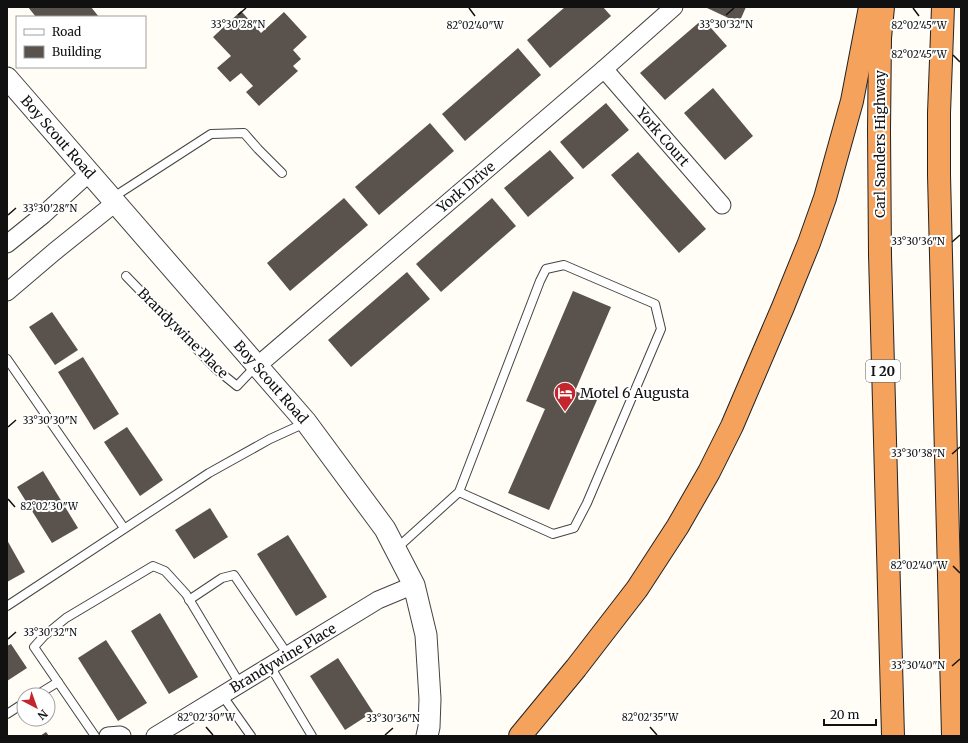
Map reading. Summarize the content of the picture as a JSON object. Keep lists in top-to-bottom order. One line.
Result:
{"streets":{"highway":["Carl Sanders Highway","I 20"],"street":["Boy Scout Road","York Court","York Drive","Brandywine Place"]},"crossings":[["Boy Scout Road","York Drive"],["Boy Scout Road","Brandywine Place"],["York Court","York Drive"],["York Drive","Brandywine Place"]],"places":{"hotel":["Motel 6 Augusta"]},"legend":["Road","Building"],"scale_bar":"20 m","north":"bottom right","coordinates":["33°30'28\"N","33°30'32\"N","82°02'40\"W","82°02'45\"W","33°30'36\"N","33°30'30\"N","33°30'38\"N","82°02'30\"W","33°30'40\"N","82°02'35\"W"]}
